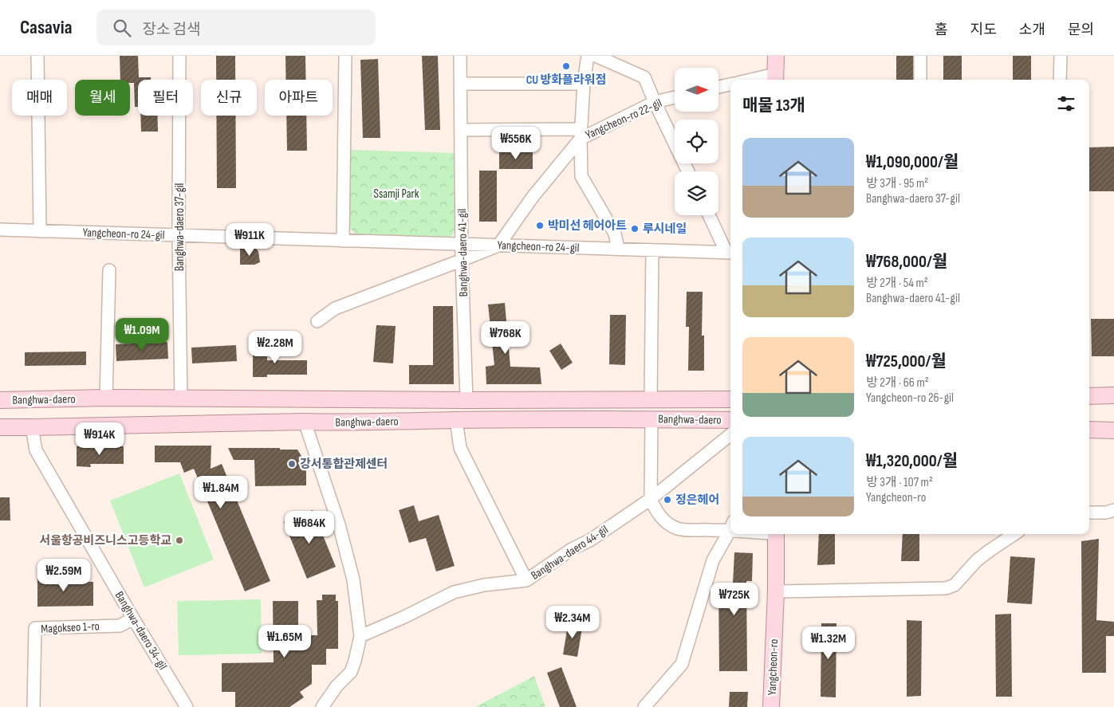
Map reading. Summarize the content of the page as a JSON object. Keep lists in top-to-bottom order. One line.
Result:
{"streets":{"main road":["Banghwa-daero","Yangcheon-ro"],"street":["Yangcheon-ro 22-gil","Banghwa-daero 37-gil","Yangcheon-ro 24-gil","Banghwa-daero 41-gil","Banghwa-daero 44-gil","Magokseo 1-ro","Banghwa-daero 34-gil"]},"crossings":[["Yangcheon-ro 22-gil","Yangcheon-ro 24-gil"],["Banghwa-daero 37-gil","Yangcheon-ro 24-gil"],["Banghwa-daero 37-gil","Banghwa-daero"],["Yangcheon-ro 24-gil","Banghwa-daero 41-gil"],["Banghwa-daero 41-gil","Banghwa-daero"],["Banghwa-daero","Banghwa-daero 34-gil"],["Magokseo 1-ro","Banghwa-daero 34-gil"]],"parks":["Ssamji Park"],"places":["CU 방화플라워점","박미선 헤어아트","루시네일","강서통합관제센터","정은헤어","서울항공비즈니스고등학교"],"north":"right","page":{"header":"Casavia","search":"장소 검색","nav":["홈","지도","소개","문의"],"chip":["매매","월세","필터","신규","아파트"],"heading":"매물 13개","price":["₩556K","₩911K","₩1.09M","₩768K","₩2.28M","₩914K","₩1.84M","₩684K","₩2.59M","₩725K","₩2.34M","₩1.65M","₩1.32M"],"list":[{"name":"₩1,090,000/월","note":"방 3개 · 95 m² · Banghwa-daero 37-gil"},{"name":"₩768,000/월","note":"방 2개 · 54 m² · Banghwa-daero 41-gil"},{"name":"₩725,000/월","note":"방 2개 · 66 m² · Yangcheon-ro 26-gil"},{"name":"₩1,320,000/월","note":"방 3개 · 107 m² · Yangcheon-ro"}]}}
